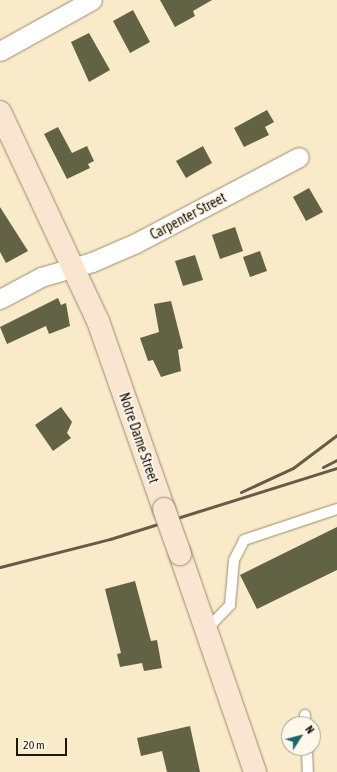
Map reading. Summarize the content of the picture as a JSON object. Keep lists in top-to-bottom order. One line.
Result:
{"streets":{"main road":["Notre Dame Street"],"street":["Carpenter Street"]},"crossings":[["Carpenter Street","Notre Dame Street"]],"scale_bar":"20 m","north":"top right"}
